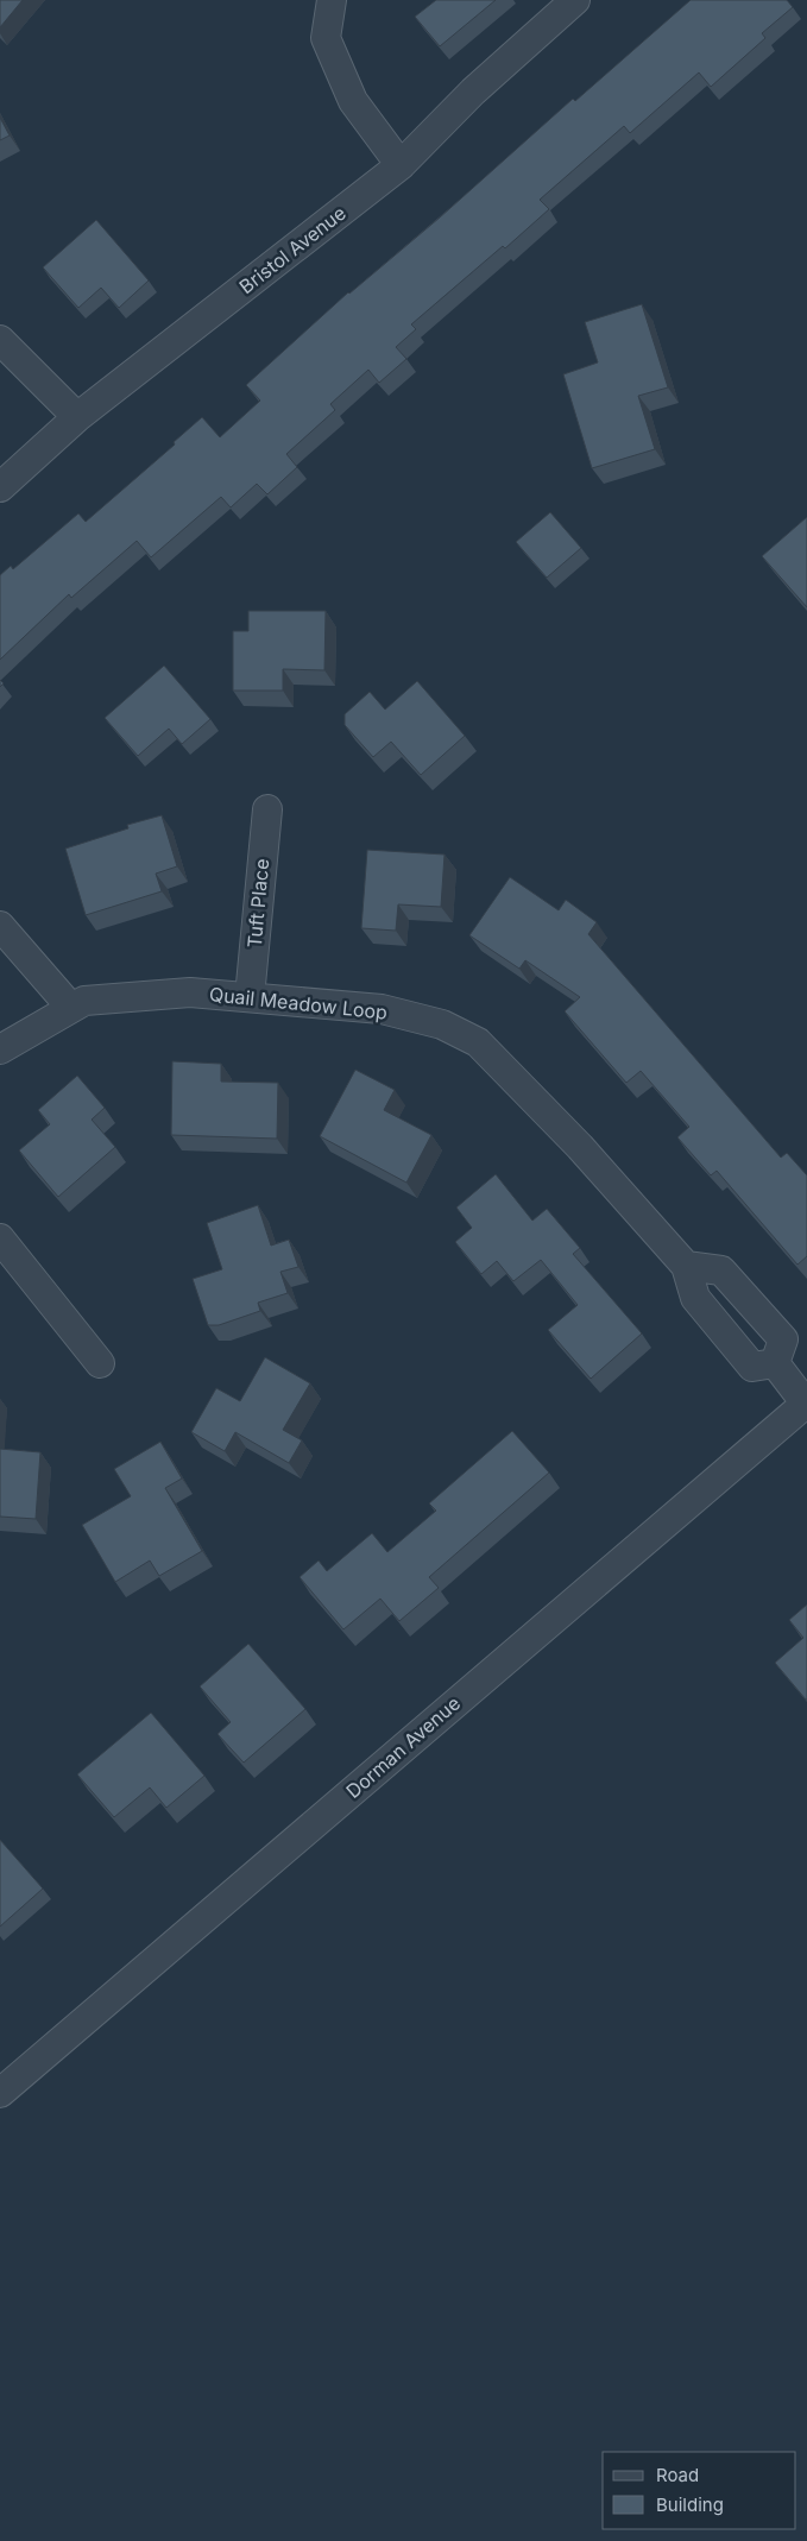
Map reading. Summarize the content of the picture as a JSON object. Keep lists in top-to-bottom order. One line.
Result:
{"streets":{"street":["Bristol Avenue","Tuft Place","Quail Meadow Loop","Dorman Avenue"]},"crossings":[["Tuft Place","Quail Meadow Loop"]],"legend":["Road","Building"]}
